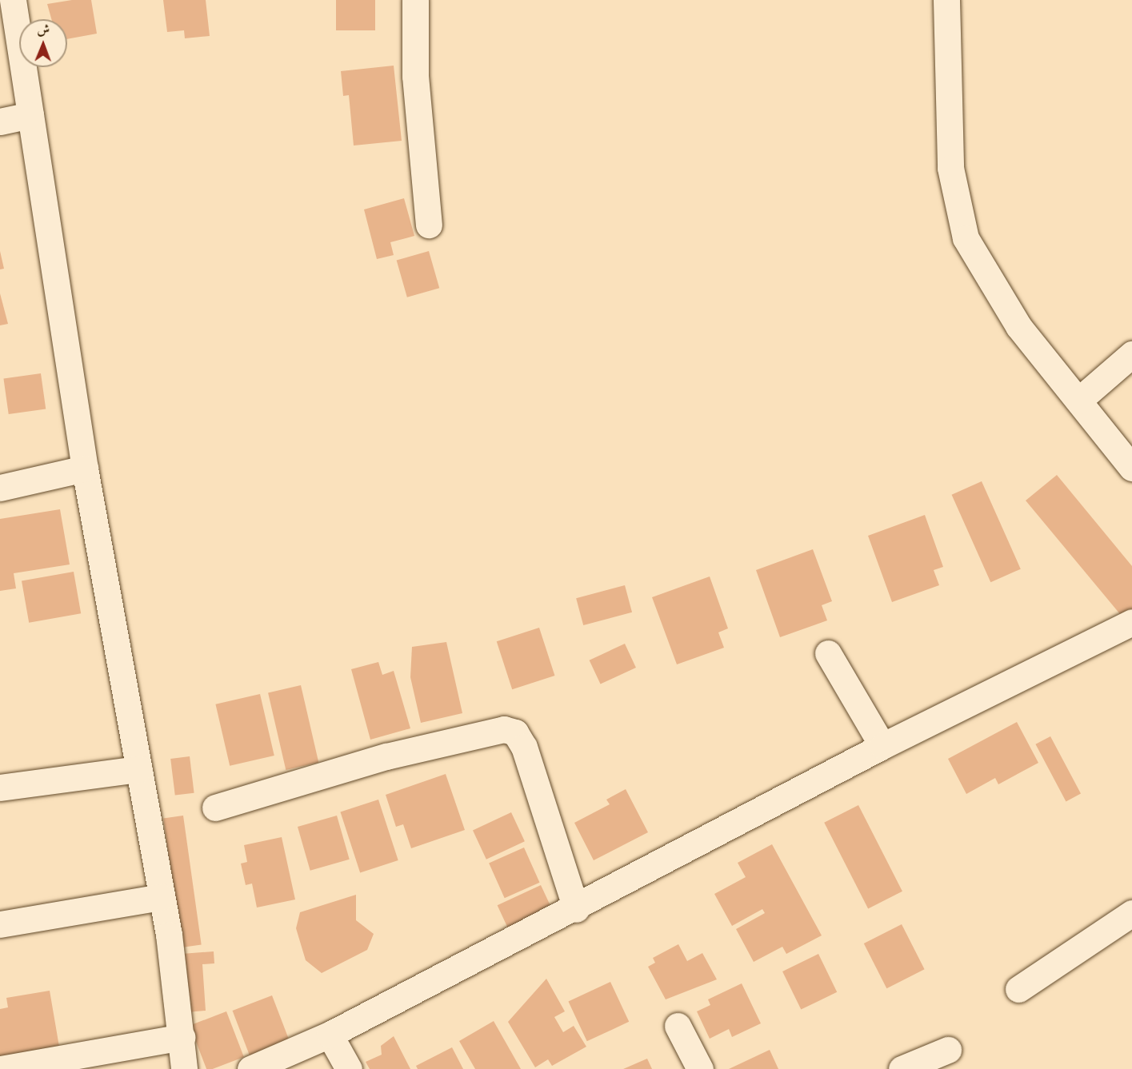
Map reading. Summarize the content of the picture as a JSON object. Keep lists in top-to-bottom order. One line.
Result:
{"north":"top"}
